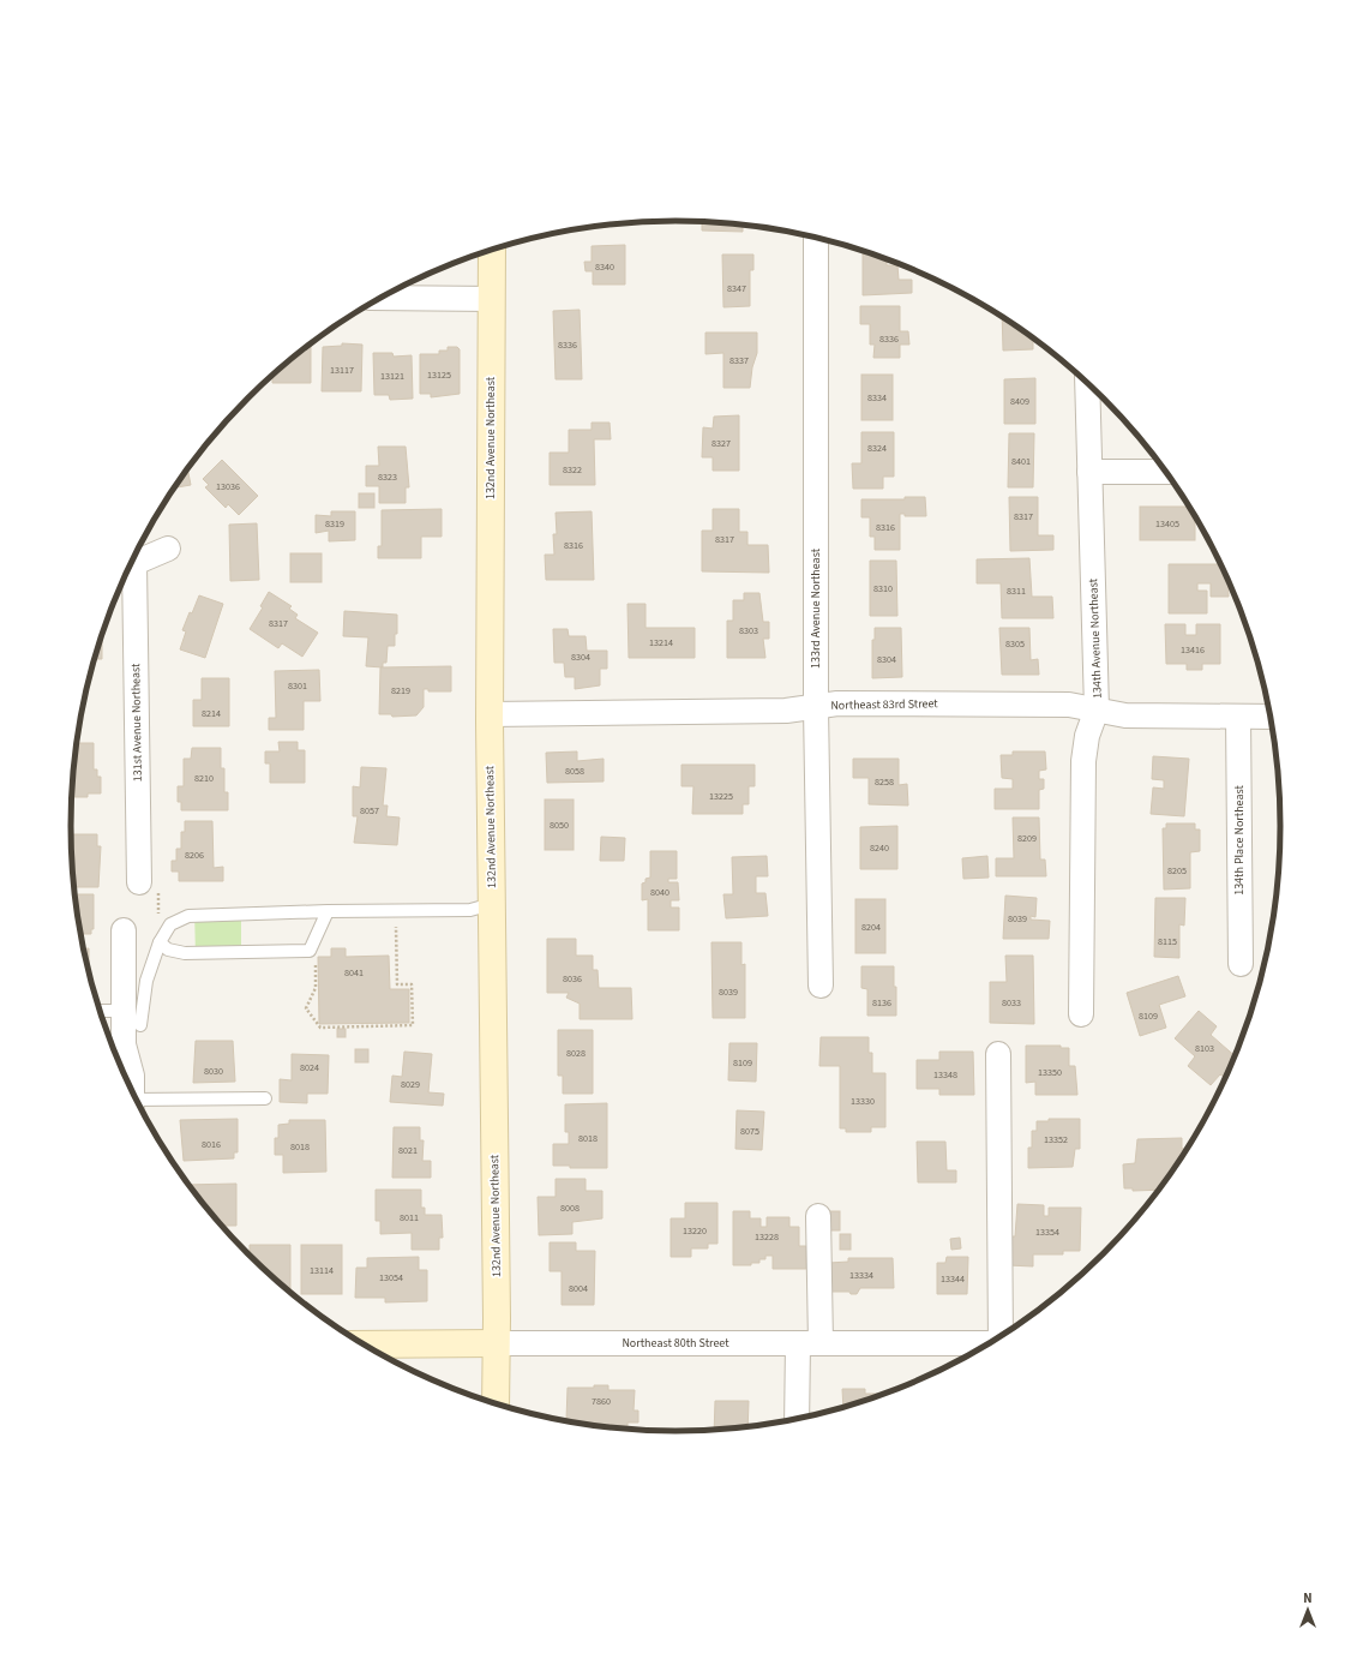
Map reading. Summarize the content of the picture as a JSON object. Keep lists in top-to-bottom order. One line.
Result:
{"streets":{"main road":["132nd Avenue Northeast","Northeast 80th Street"],"street":["133rd Avenue Northeast","134th Avenue Northeast","Northeast 83rd Street","131st Avenue Northeast","134th Place Northeast"]},"crossings":[["132nd Avenue Northeast","Northeast 83rd Street"],["132nd Avenue Northeast","Northeast 80th Street"],["133rd Avenue Northeast","Northeast 83rd Street"],["134th Avenue Northeast","Northeast 83rd Street"],["Northeast 83rd Street","134th Place Northeast"]],"house_numbers":["8340","8347","8336","8336","8337","13117","13125","13121","8334","8409","8327","8324","8401","8322","8323","13036","8317","8319","13405","8316","8317","8316","8310","8311","8317","8303","13214","8305","13416","8304","8304","8301","8219","8214","8058","8210","8258","13225","8057","8050","8209","8240","8206","8205","8040","8039","8204","8115","8041","8036","8039","8136","8033","8109","8103","8028","8109","8024","8030","13350","13348","8029","13330","8075","8018","13352","8016","8018","8021","8008","8011","13220","13354","13228","13114","13334","13054","13344","8004","7860"],"north":"top"}
